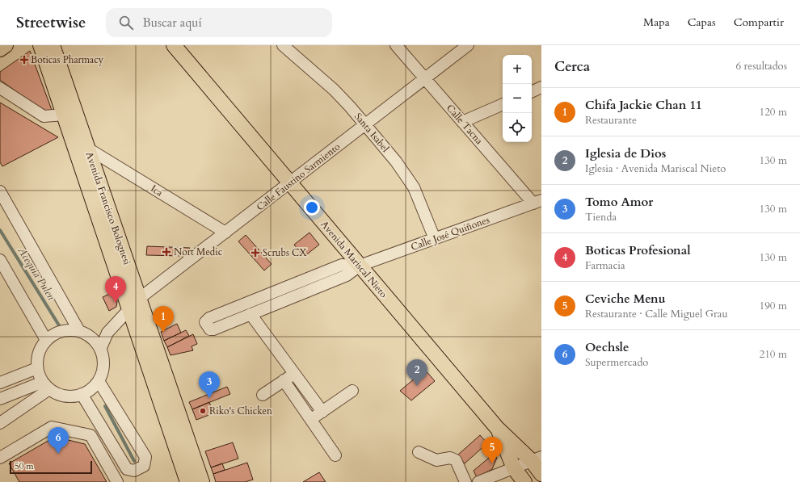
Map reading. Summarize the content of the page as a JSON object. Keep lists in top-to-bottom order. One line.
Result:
{"streets":{"main road":["Avenida Francisco Bolognesi","Avenida Mariscal Nieto"],"street":["Calle Tacna","Santa Isabel","Calle Faustino Sarmiento","Ica","Calle José Quiñones"]},"crossings":[["Calle Tacna","Calle Faustino Sarmiento"],["Calle Tacna","Calle José Quiñones"],["Santa Isabel","Calle Faustino Sarmiento"],["Santa Isabel","Calle José Quiñones"],["Calle Faustino Sarmiento","Ica"],["Calle Faustino Sarmiento","Avenida Francisco Bolognesi"],["Calle Faustino Sarmiento","Avenida Mariscal Nieto"],["Ica","Avenida Francisco Bolognesi"],["Calle José Quiñones","Avenida Mariscal Nieto"]],"water":["Acequia Pulen"],"places":{"health":["Boticas Pharmacy","Nort Medic","Scrubs CX"],"other":["Riko's Chicken"]},"scale_bar":"50 m","page":{"header":"Streetwise","search":"Buscar aquí","nav":["Mapa","Capas","Compartir"],"heading":["Cerca","6 resultados"],"map_buttons":["+","−"],"list":[{"mark":"1","name":"Chifa Jackie Chan 11","note":"Restaurante","value":"120 m"},{"mark":"2","name":"Iglesia de Dios","note":"Iglesia · Avenida Mariscal Nieto","value":"130 m"},{"mark":"3","name":"Tomo Amor","note":"Tienda","value":"130 m"},{"mark":"4","name":"Boticas Profesional","note":"Farmacia","value":"130 m"},{"mark":"5","name":"Ceviche Menu","note":"Restaurante · Calle Miguel Grau","value":"190 m"},{"mark":"6","name":"Oechsle","note":"Supermercado","value":"210 m"}],"pins":["4","1","2","3","6","5"],"scale":"50 m"}}
